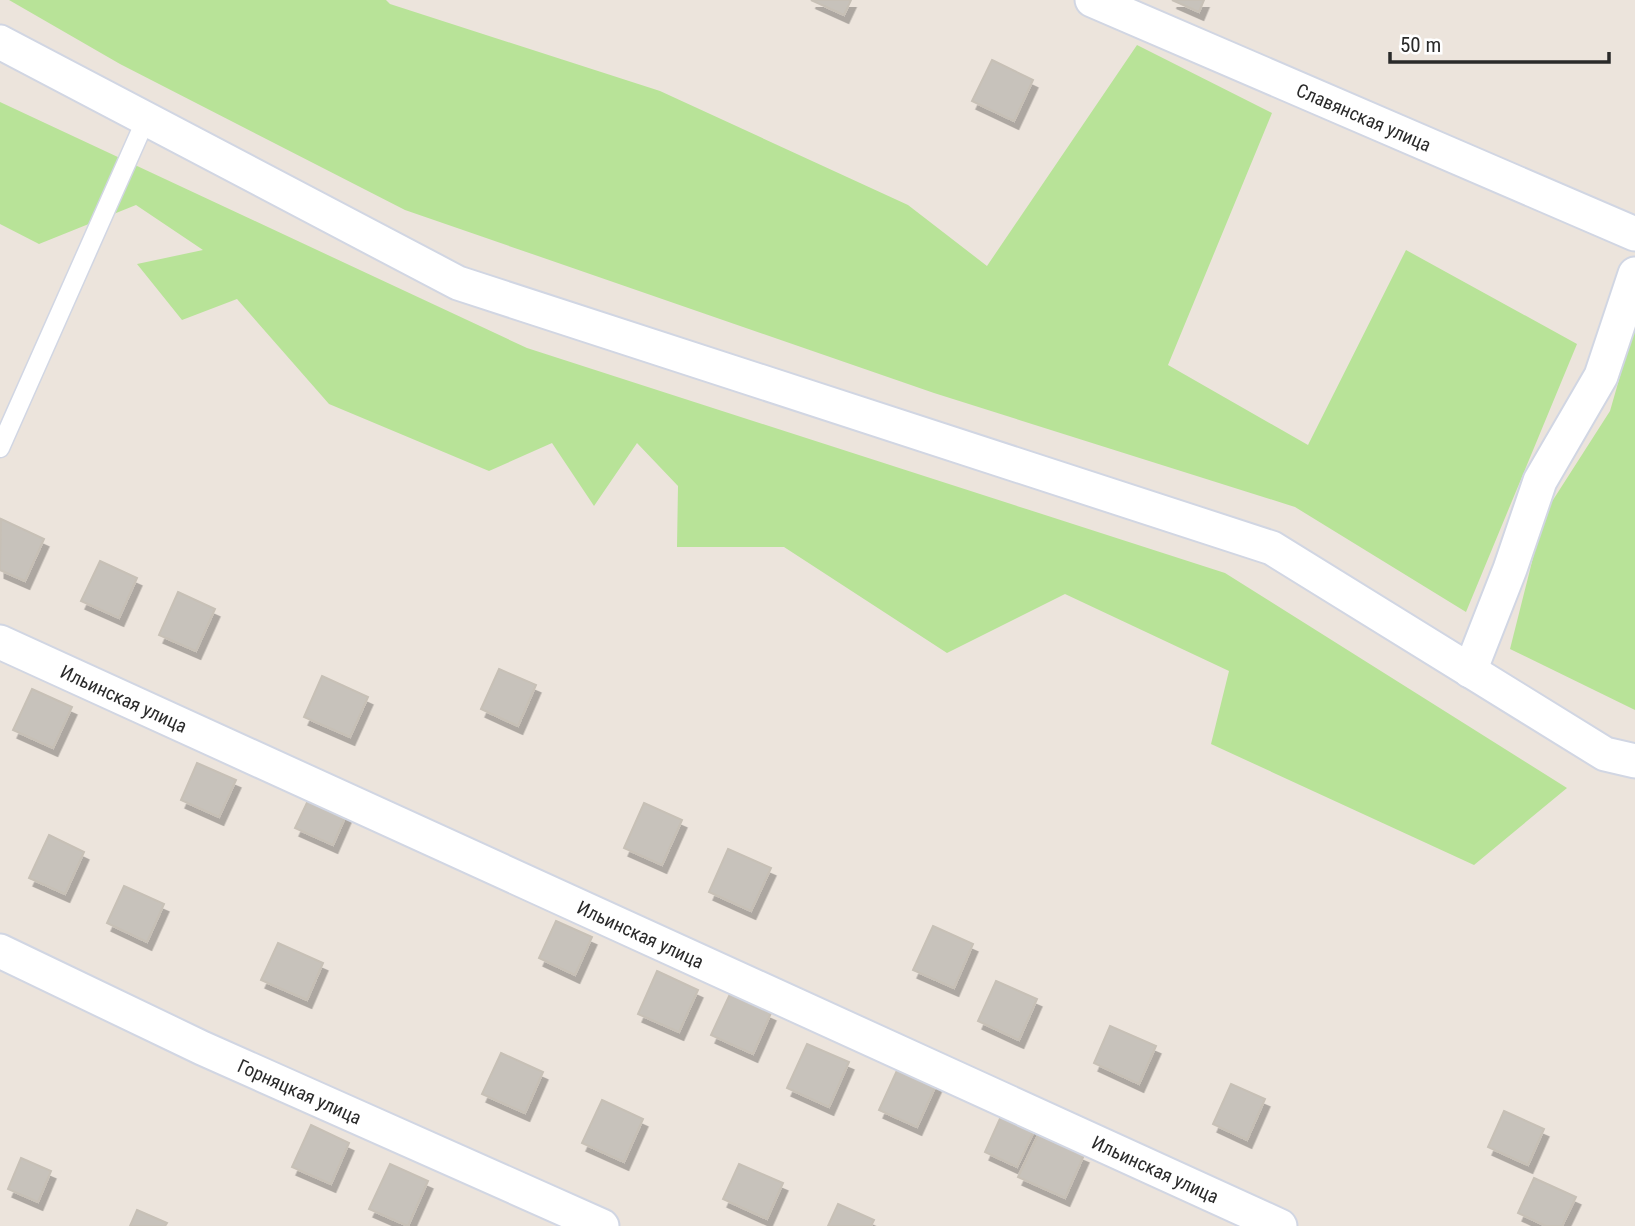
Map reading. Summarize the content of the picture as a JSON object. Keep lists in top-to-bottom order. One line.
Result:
{"streets":{"street":["Славянская улица","Ильинская улица","Горняцкая улица"]},"scale_bar":"50 m"}
